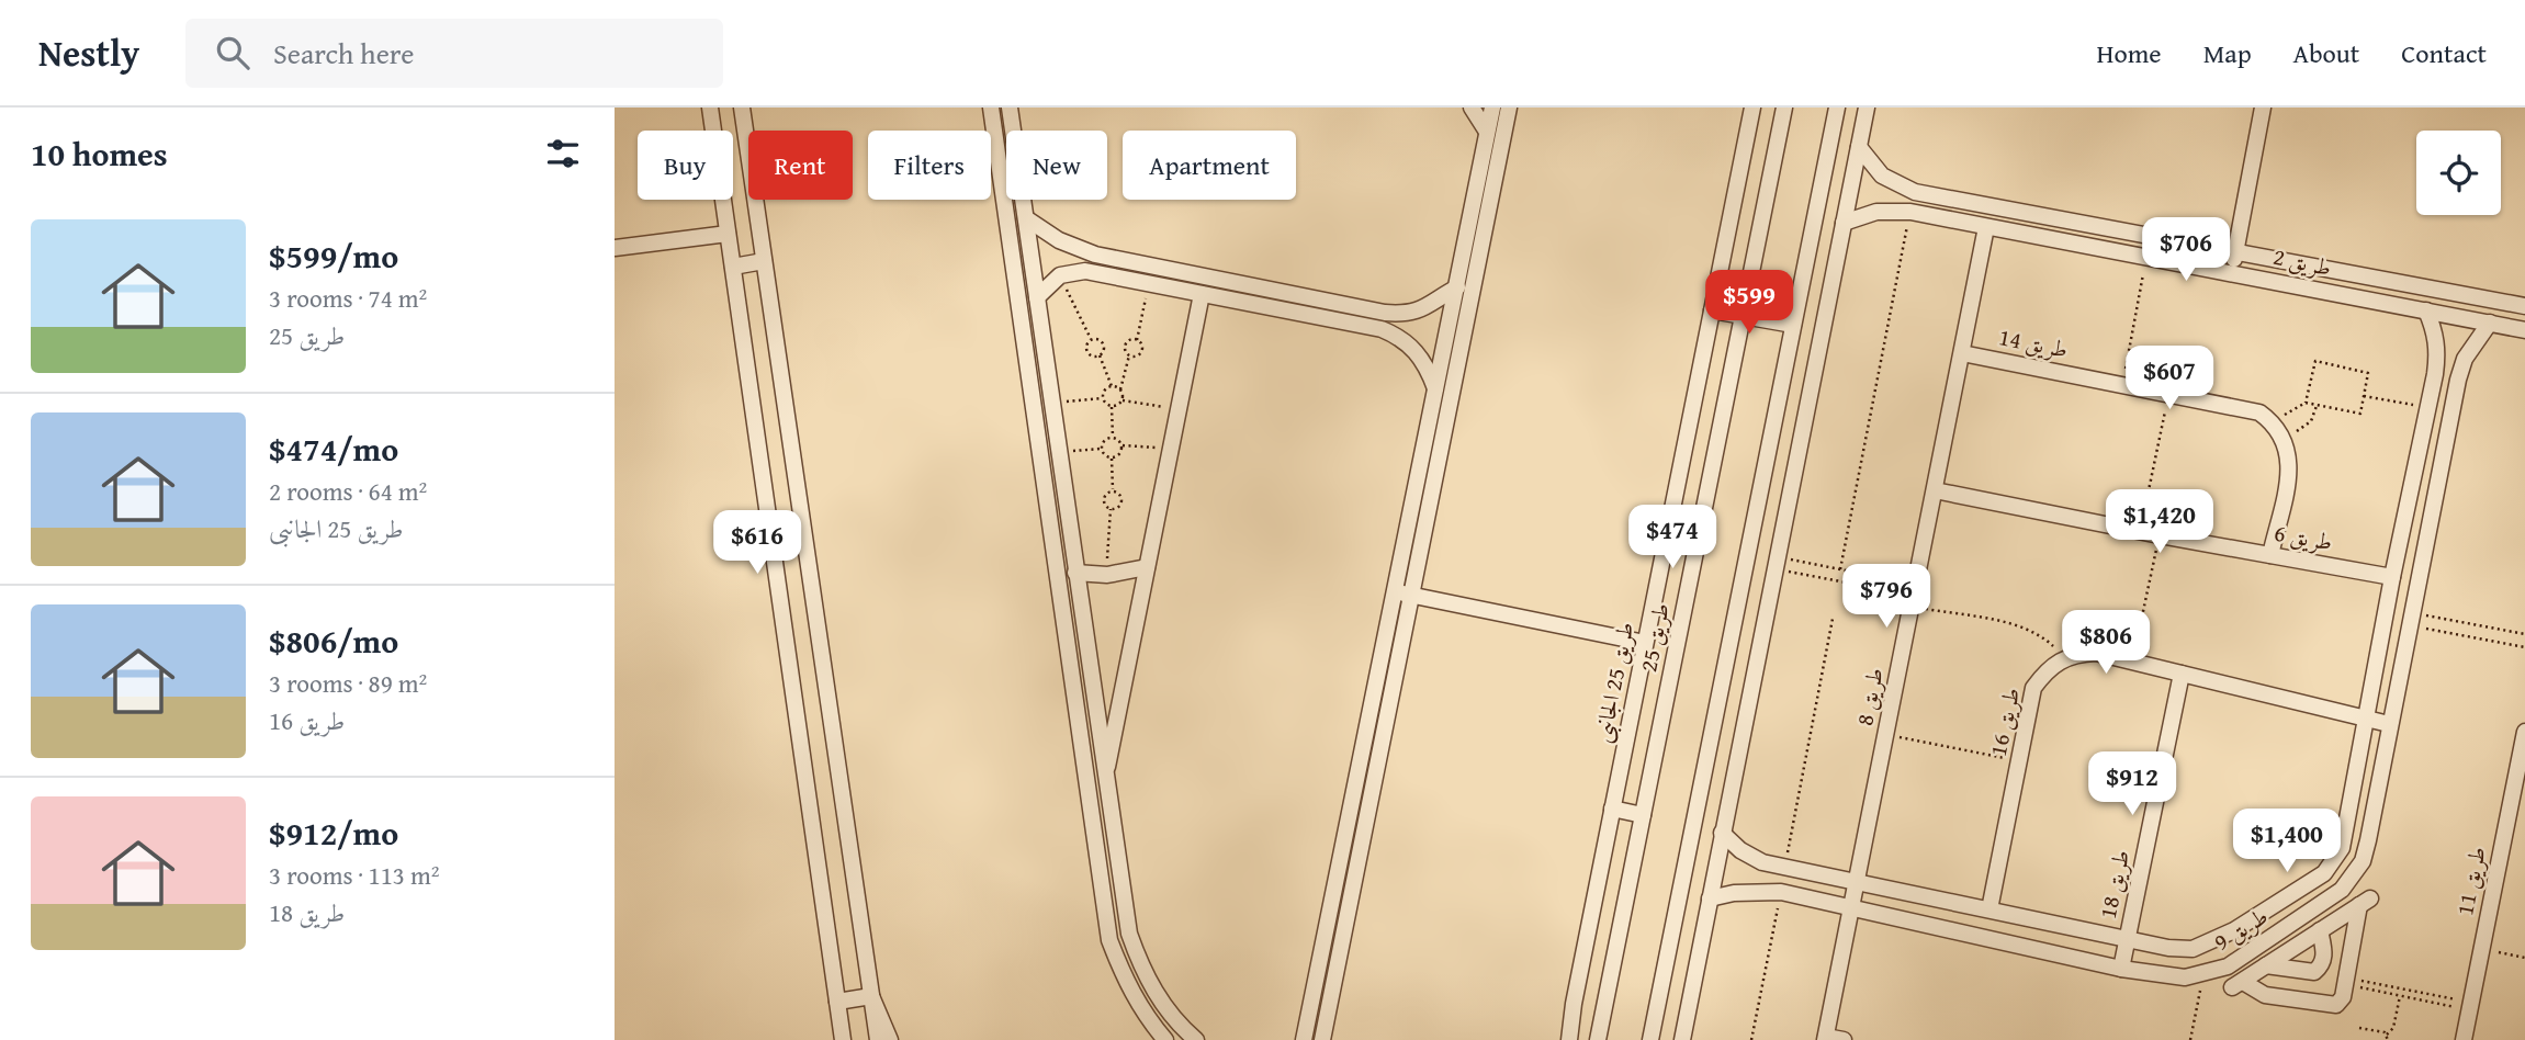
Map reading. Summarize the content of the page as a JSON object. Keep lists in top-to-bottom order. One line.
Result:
{"streets":{"street":["طريق 2","طريق 14","طريق 6","طريق 25","طريق 25 الجانبى","طريق 8","طريق 16","طريق 11","طريق 18","طريق 9"]},"crossings":[["طريق 2","طريق 8"],["طريق 2","طريق 9"],["طريق 14","طريق 8"],["طريق 6","طريق 8"],["طريق 6","طريق 9"],["طريق 8","طريق 9"],["طريق 16","طريق 9"],["طريق 18","طريق 9"]],"page":{"header":"Nestly","search":"Search here","nav":["Home","Map","About","Contact"],"heading":"10 homes","chip":["Buy","Rent","Filters","New","Apartment"],"list":[{"name":"$599/mo","note":"3 rooms · 74 m² · طريق 25"},{"name":"$474/mo","note":"2 rooms · 64 m² · طريق 25 الجانبى"},{"name":"$806/mo","note":"3 rooms · 89 m² · طريق 16"},{"name":"$912/mo","note":"3 rooms · 113 m² · طريق 18"}],"price":["$706","$599","$607","$1,420","$474","$616","$796","$806","$912","$1,400"]}}
